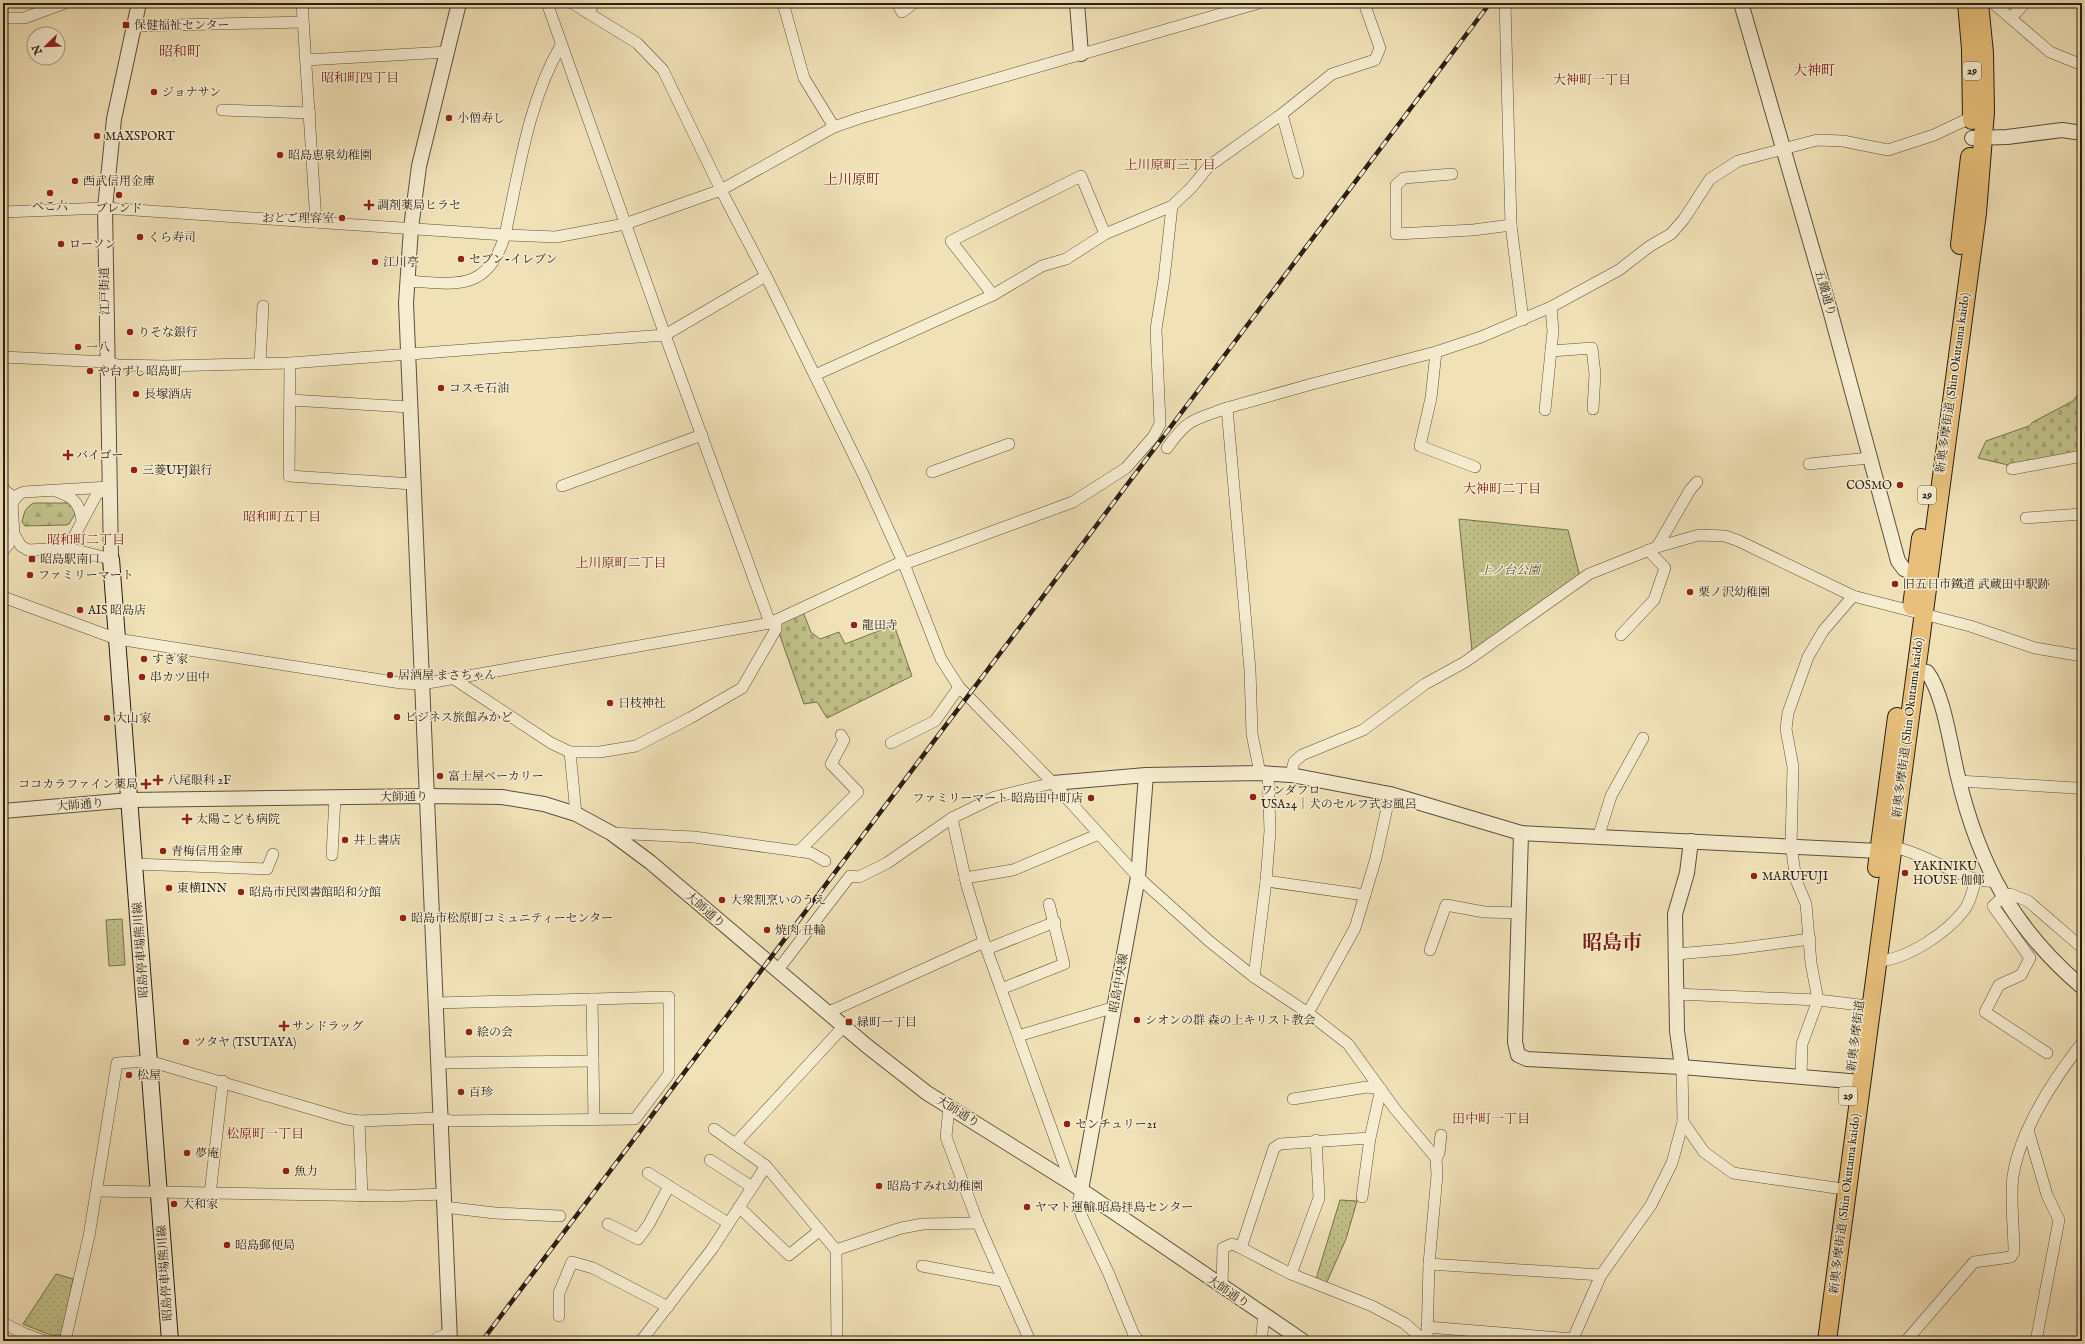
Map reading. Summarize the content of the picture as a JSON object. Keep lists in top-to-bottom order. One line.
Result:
{"streets":{"main road":["29","新奥多摩街道 (Shin Okutama kaido)","昭島停車場熊川線","新奥多摩街道"],"street":["江戸街道","五鐵通り","大師通り","昭島中央線"]},"crossings":[["29","新奥多摩街道 (Shin Okutama kaido)"],["江戸街道","昭島停車場熊川線"],["五鐵通り","新奥多摩街道 (Shin Okutama kaido)"],["新奥多摩街道 (Shin Okutama kaido)","新奥多摩街道"],["大師通り","昭島停車場熊川線"],["大師通り","昭島中央線"]],"districts":["昭和町","大神町","昭和町四丁目","大神町一丁目","上川原町三丁目","上川原町","大神町二丁目","昭和町五丁目","昭和町二丁目","上川原町二丁目","昭島市","田中町一丁目","松原町一丁目"],"parks":["上ノ台公園"],"places":{"transit":["保健福祉センター","昭島駅南口","緑町一丁目"],"other":["ジョナサン","小僧寿し","MAXSPORT","昭島恵泉幼稚園","西武信用金庫","べこ六","ブレンド","おとご理容室","くら寿司","ローソン","セブン-イレブン","江川亭","りそな銀行","一八","や台ずし昭島町","コスモ石油","長塚酒店","三菱UFJ銀行","COSMO","ファミリーマート","旧五日市鐵道 武蔵田中駅跡","栗ノ沢幼稚園","AIS 昭島店","龍田寺","すき家","居酒屋 まさちゃん","串カツ田中","日枝神社","ビジネス旅館みかど","大山家","富士屋ベーカリー","ワンダフロ USA24｜犬のセルフ式お風呂","ファミリーマート 昭島田中町店","井上書店","青梅信用金庫","YAKINIKU HOUSE 伽倻","MARUFUJI","東横INN","昭島市民図書館昭和分館","大衆割烹いのうえ","昭島市松原町コミュニティーセンター","焼肉 丑輪","シオンの群 森の上キリスト教会","絵の会","ツタヤ (TSUTAYA)","松屋","百珍","センチュリー21","夢庵","魚力","昭島すみれ幼稚園","大和家","ヤマト運輸 昭島拝島センター","昭島郵便局"],"health":["調剤薬局ヒラセ","バイゴー","八尾眼科 2F","ココカラファイン薬局","太陽こども病院","サンドラッグ"]},"north":"bottom left"}
